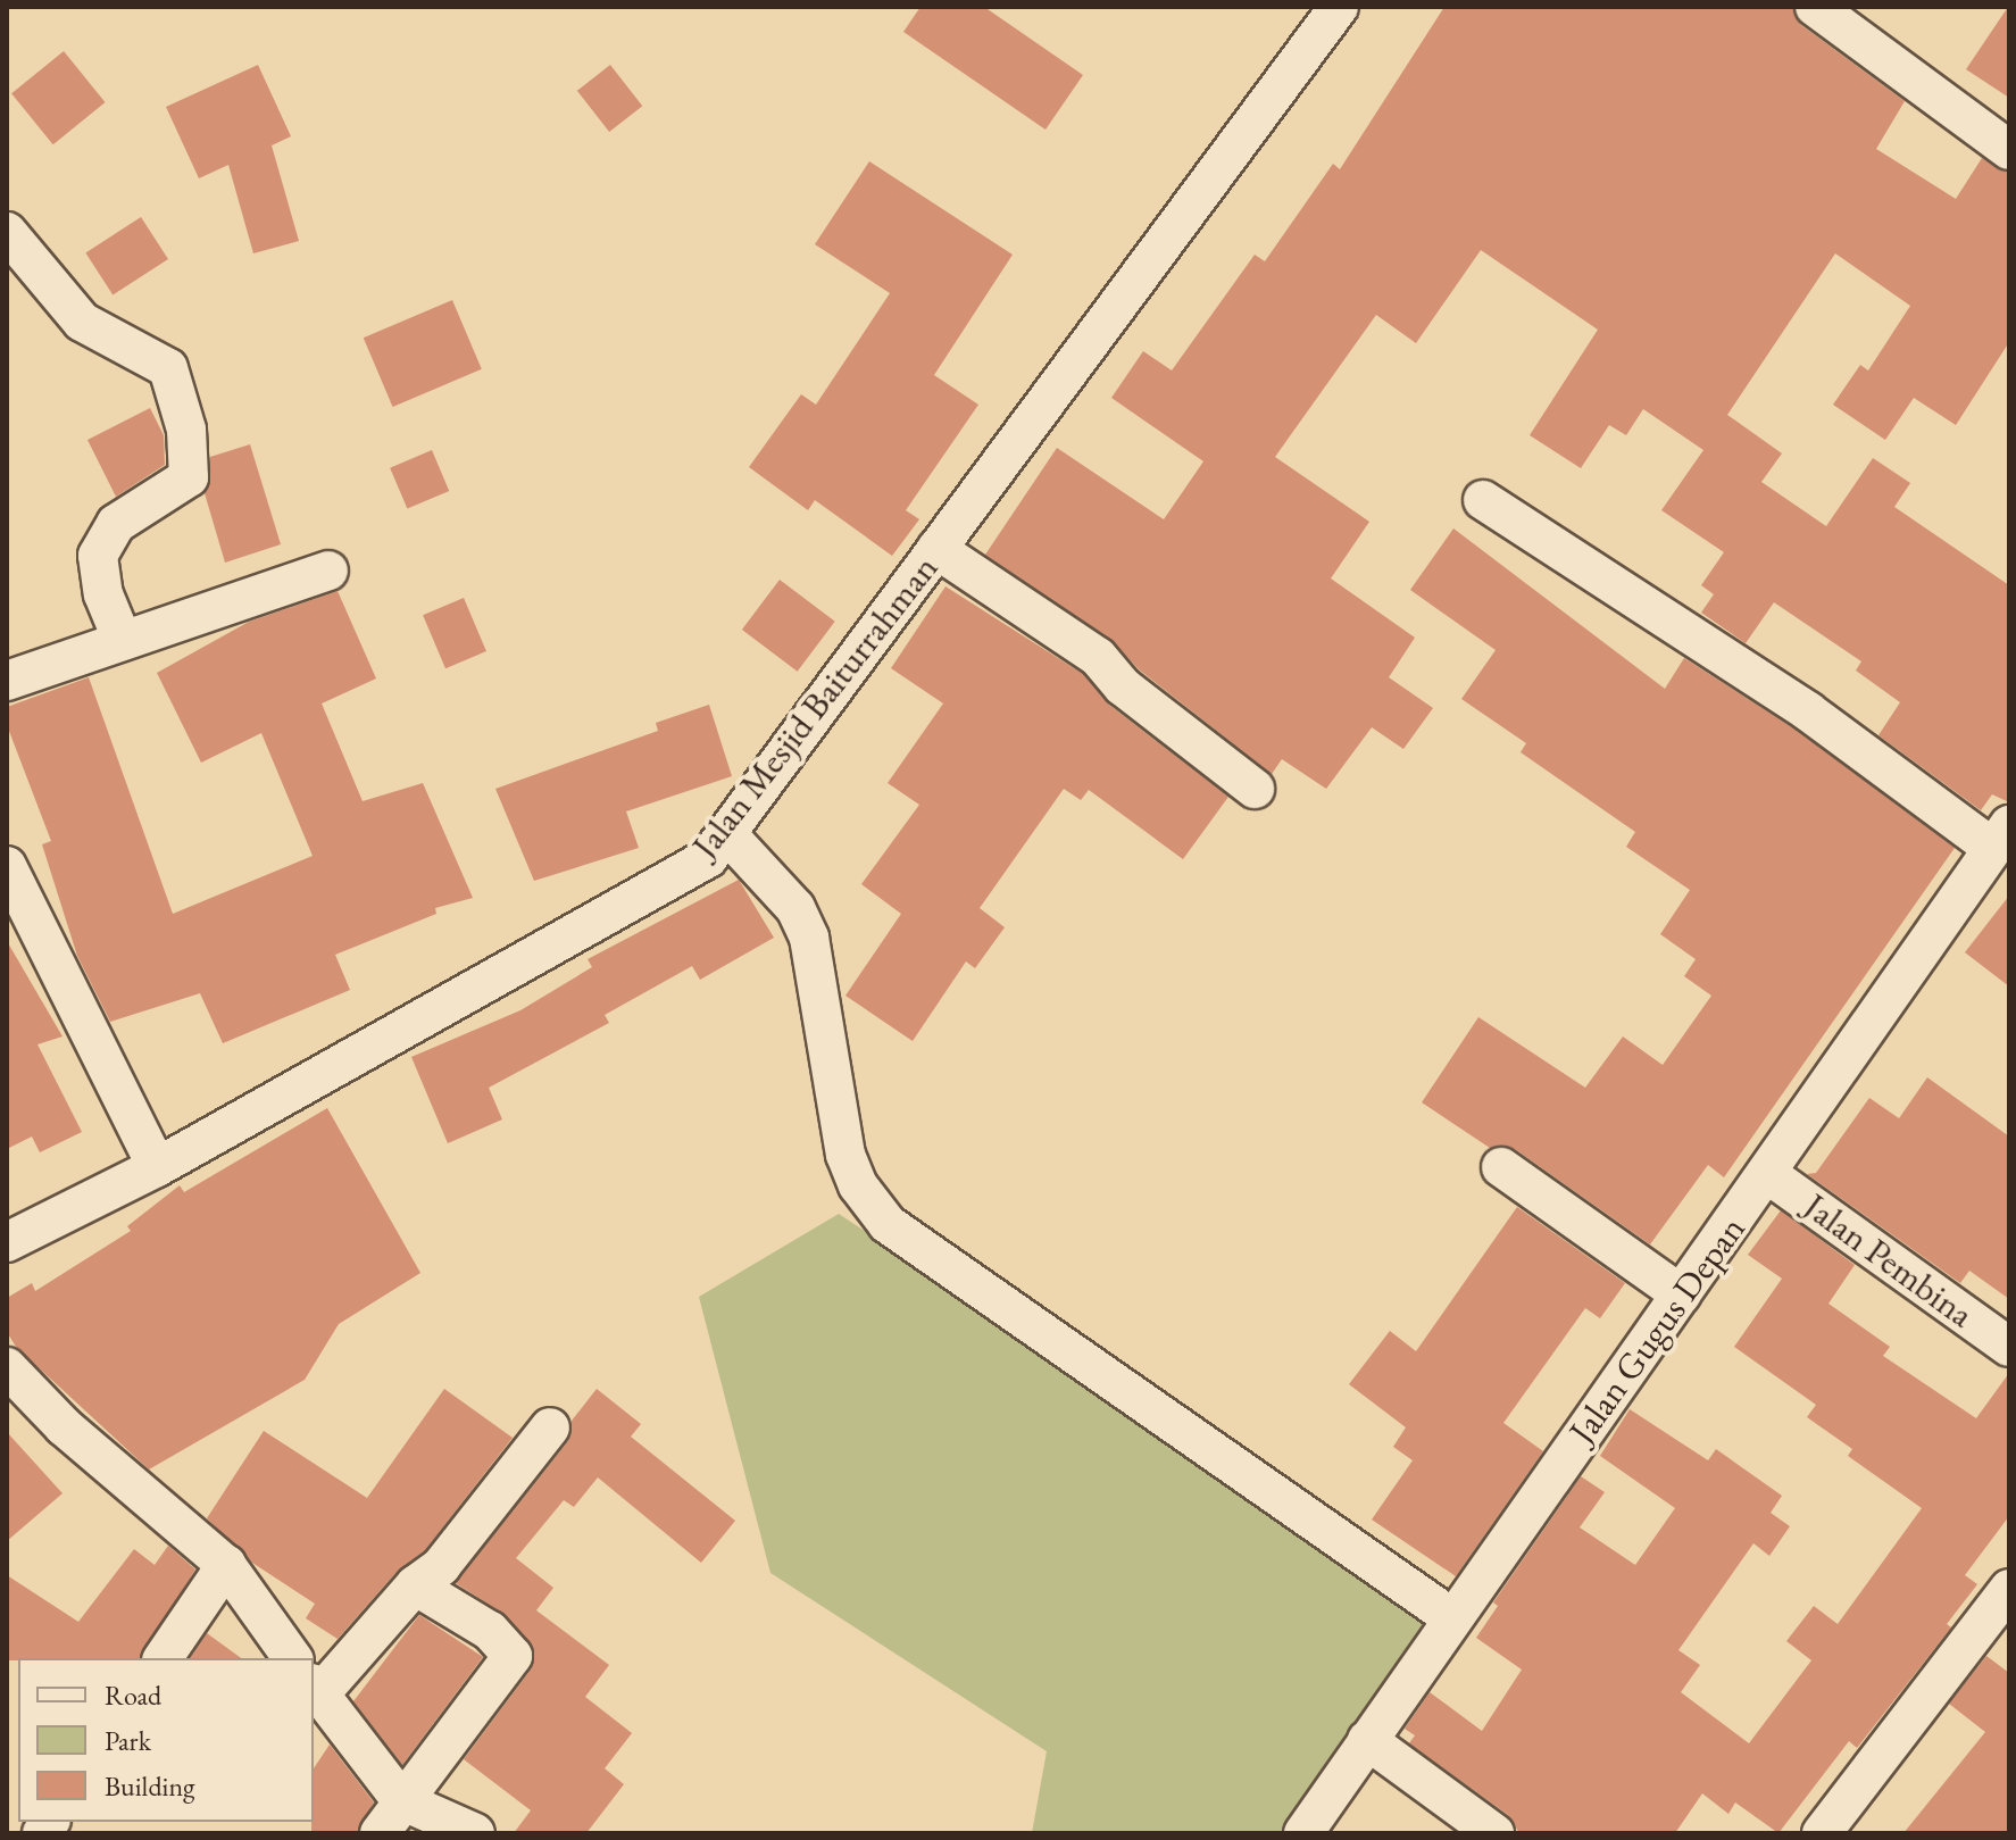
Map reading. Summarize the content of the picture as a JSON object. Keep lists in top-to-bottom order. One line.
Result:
{"streets":{"street":["Jalan Mesjid Baiturrahman","Jalan Pembina","Jalan Gugus Depan"]},"crossings":[["Jalan Pembina","Jalan Gugus Depan"]],"legend":["Road","Park","Building"]}
